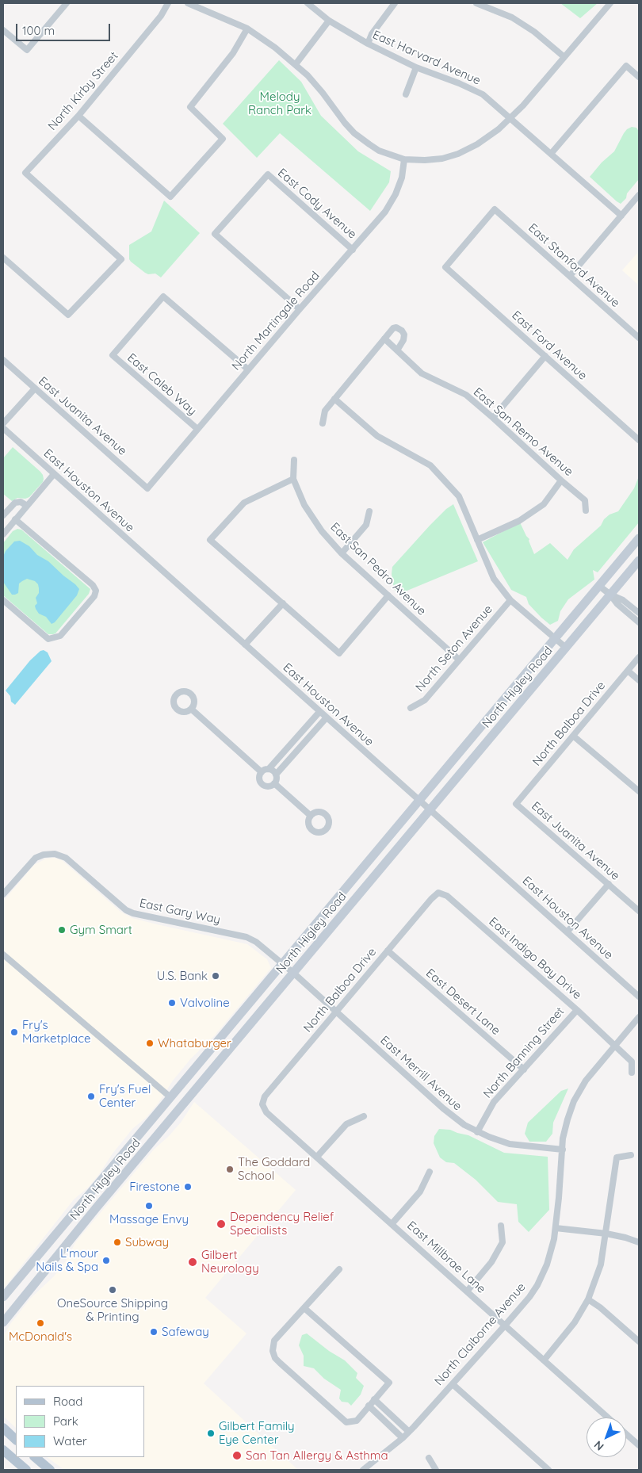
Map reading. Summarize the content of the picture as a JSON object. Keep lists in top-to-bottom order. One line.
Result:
{"streets":{"main road":["North Higley Road"],"street":["East Harvard Avenue","North Kirby Street","East Cody Avenue","East Stanford Avenue","North Martingale Road","East Ford Avenue","East Caleb Way","East Juanita Avenue","East San Remo Avenue","East Houston Avenue","East San Pedro Avenue","North Seton Avenue","North Balboa Drive","East Gary Way","East Indigo Bay Drive","East Desert Lane","North Banning Street","East Merrill Avenue","East Millbrae Lane","North Claiborne Avenue"]},"crossings":[["East Cody Avenue","North Martingale Road"],["East Stanford Avenue","East Ford Avenue"],["North Martingale Road","East Caleb Way"],["North Martingale Road","East Juanita Avenue"],["East Juanita Avenue","North Balboa Drive"],["East Houston Avenue","North Higley Road"],["East San Pedro Avenue","North Seton Avenue"],["North Higley Road","East Gary Way"],["North Higley Road","East Merrill Avenue"],["North Balboa Drive","East Indigo Bay Drive"],["North Balboa Drive","East Desert Lane"],["North Balboa Drive","East Merrill Avenue"],["North Balboa Drive","East Millbrae Lane"],["East Gary Way","East Merrill Avenue"],["East Indigo Bay Drive","North Banning Street"],["East Indigo Bay Drive","North Claiborne Avenue"],["East Desert Lane","North Banning Street"],["North Banning Street","East Merrill Avenue"],["East Merrill Avenue","North Claiborne Avenue"],["East Millbrae Lane","North Claiborne Avenue"]],"parks":["Melody Ranch Park"],"places":["Gym Smart","U.S. Bank","Valvoline","Fry's Marketplace","Whataburger","Fry's Fuel Center","The Goddard School","Firestone","Massage Envy","Dependency Relief Specialists","Subway","L'mour Nails & Spa","Gilbert Neurology","OneSource Shipping & Printing","McDonald's","Safeway","Gilbert Family Eye Center","San Tan Allergy & Asthma"],"legend":["Road","Park","Water"],"scale_bar":"100 m","north":"bottom left"}
